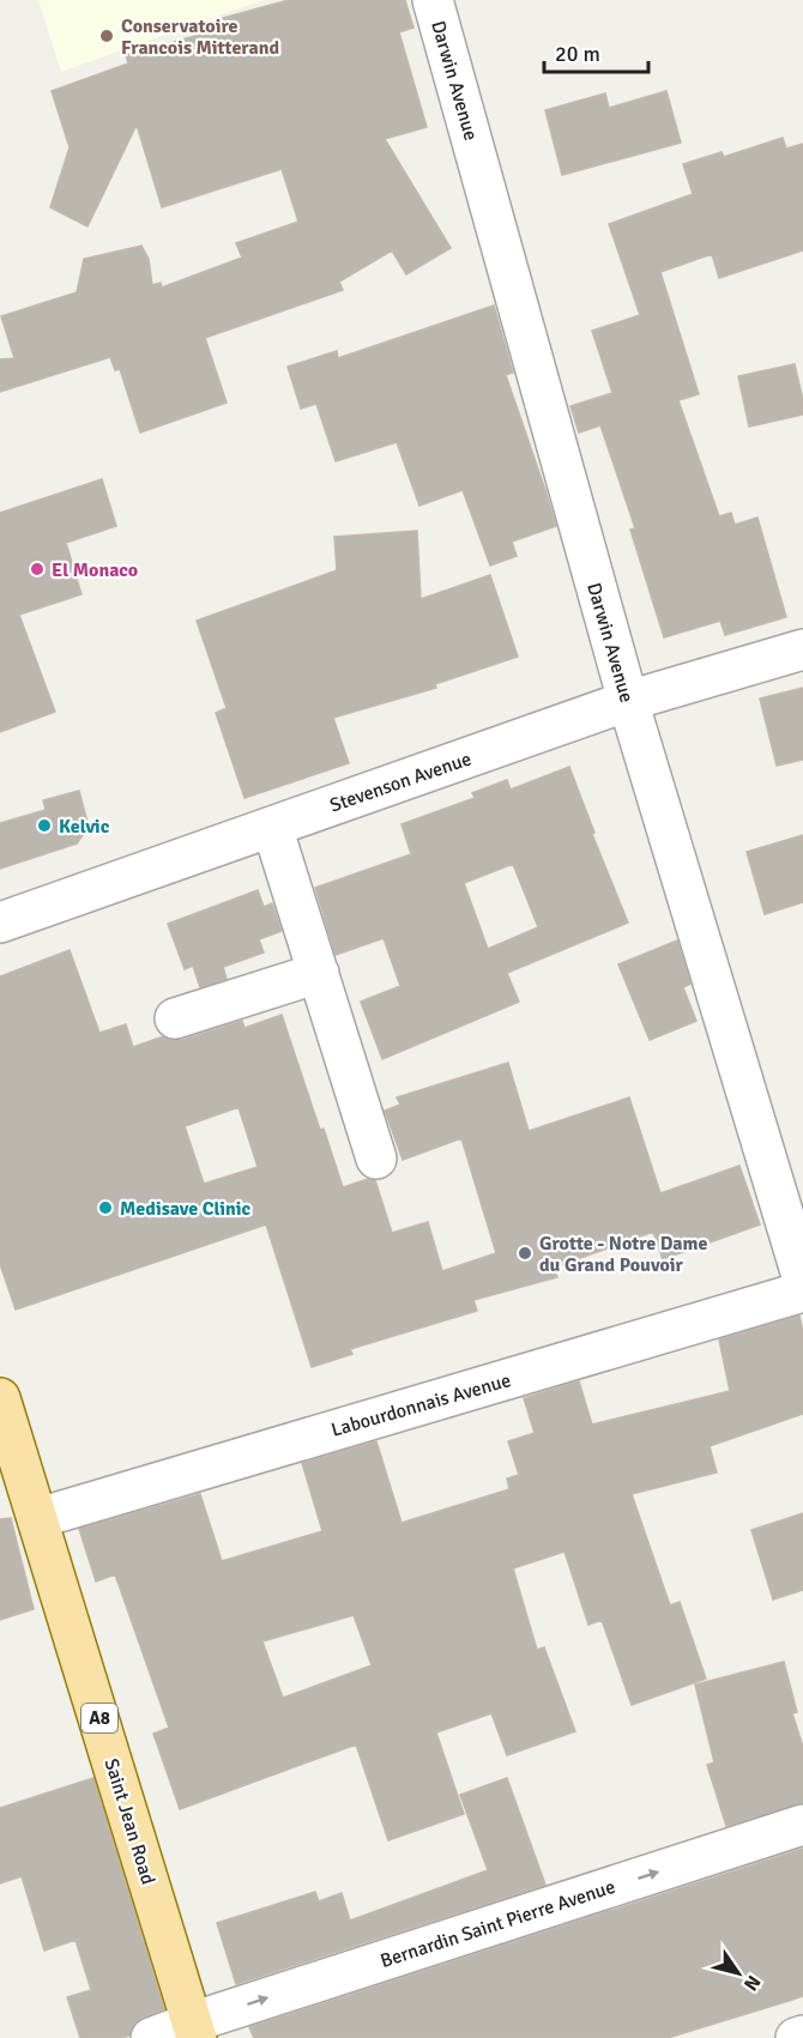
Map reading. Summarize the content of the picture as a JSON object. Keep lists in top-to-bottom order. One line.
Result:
{"streets":{"main road":["A8","Saint Jean Road"],"street":["Darwin Avenue","Stevenson Avenue","Labourdonnais Avenue","Bernardin Saint Pierre Avenue"]},"crossings":[["Darwin Avenue","Stevenson Avenue"],["Labourdonnais Avenue","Saint Jean Road"],["Saint Jean Road","Bernardin Saint Pierre Avenue"]],"one_way":["Bernardin Saint Pierre Avenue"],"places":["Conservatoire Francois Mitterand","El Monaco","Kelvic","Medisave Clinic","Grotte - Notre Dame du Grand Pouvoir"],"scale_bar":"20 m","north":"bottom right"}
